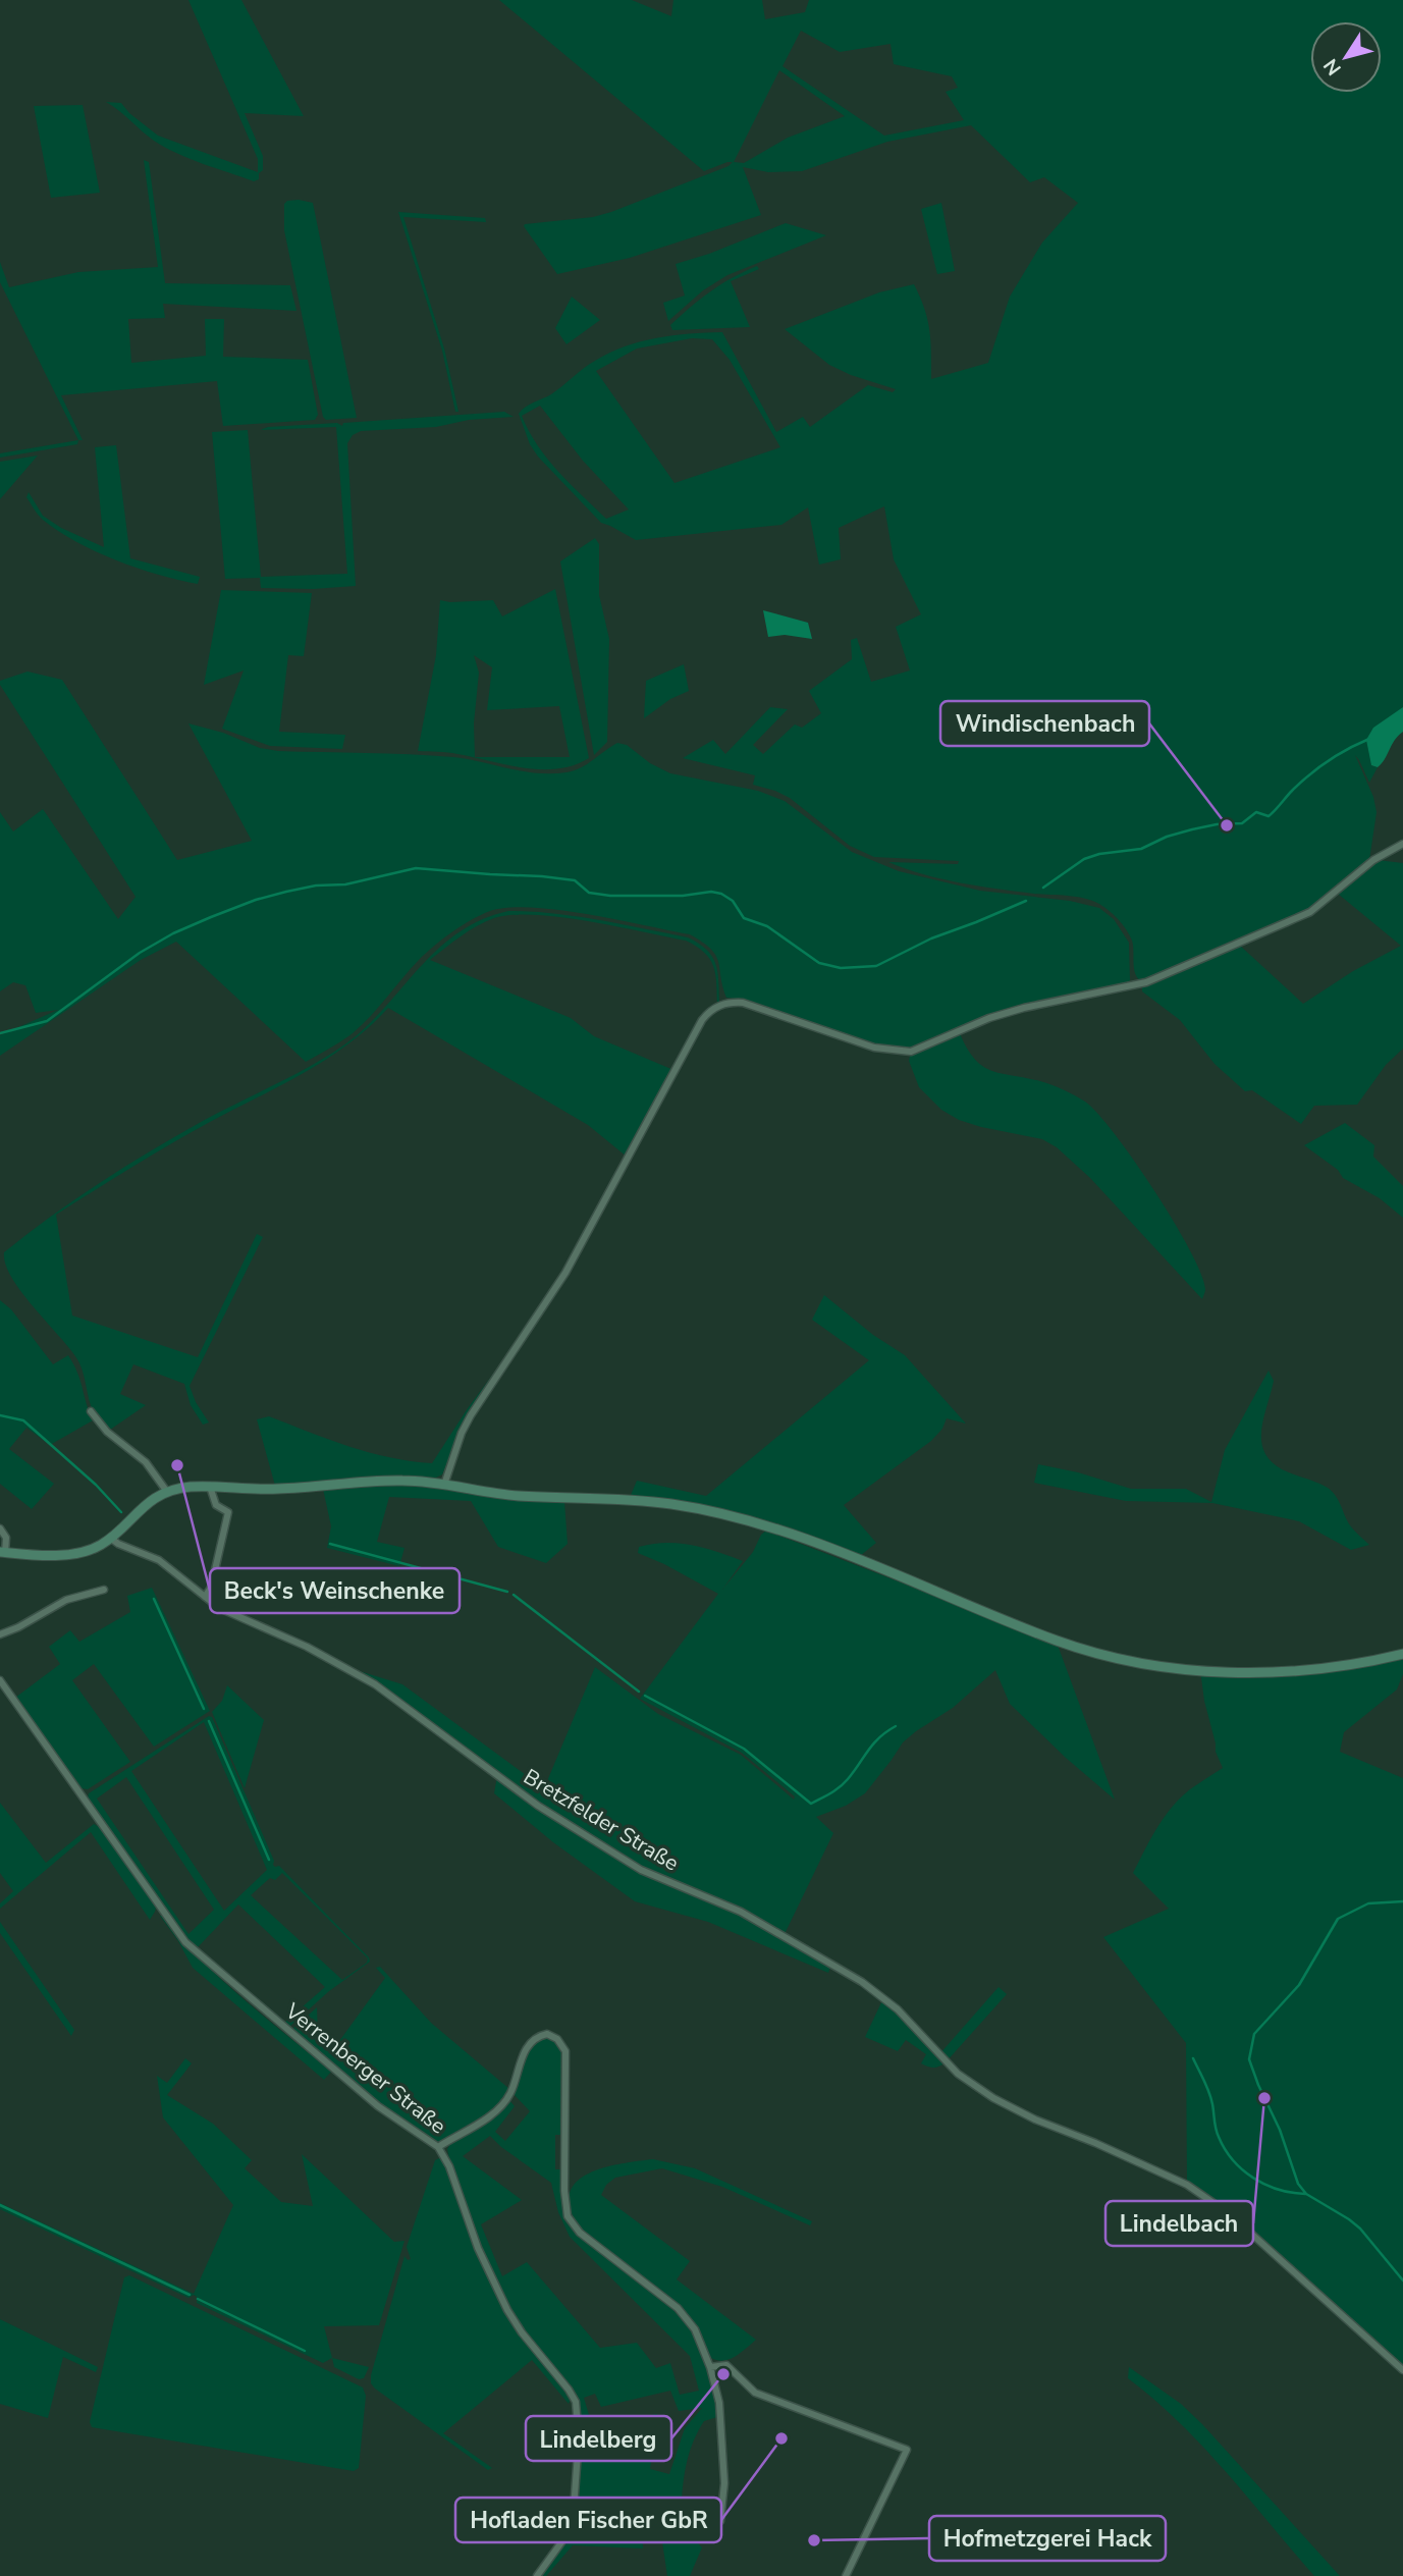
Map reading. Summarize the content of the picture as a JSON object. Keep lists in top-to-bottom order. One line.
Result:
{"streets":{"street":["Bretzfelder Straße","Verrenberger Straße"]},"places":["Windischenbach","Beck's Weinschenke","Lindelbach","Lindelberg","Hofladen Fischer GbR","Hofmetzgerei Hack"],"north":"bottom left"}
